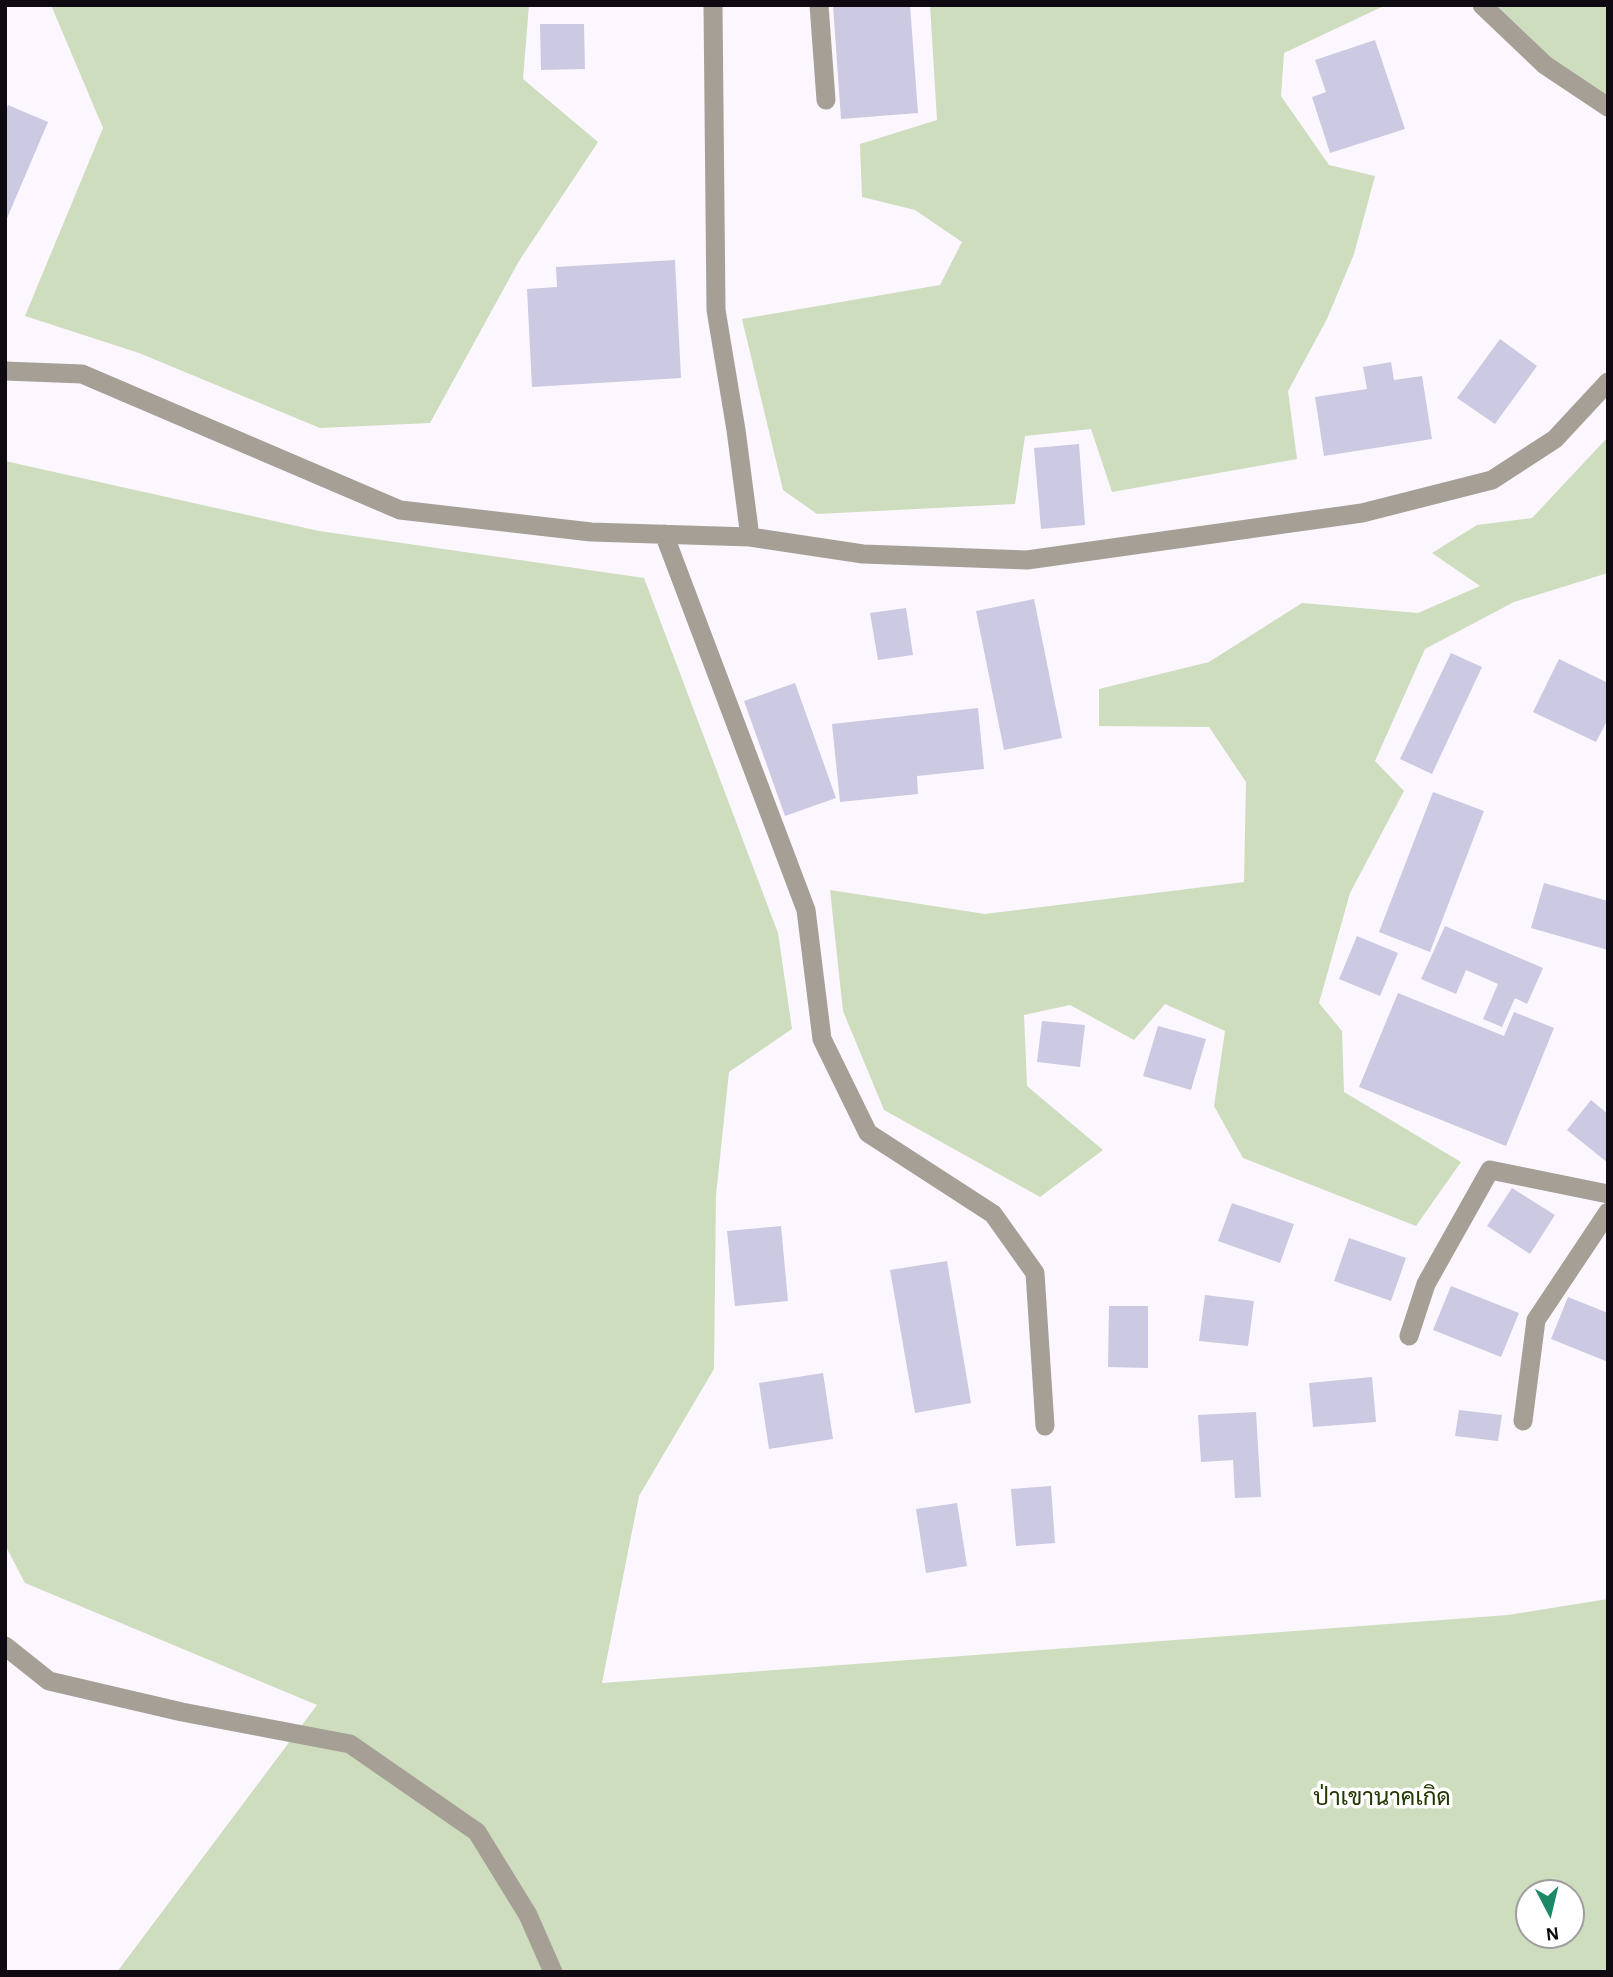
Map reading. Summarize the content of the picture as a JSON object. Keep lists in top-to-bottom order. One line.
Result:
{"parks":["ป่าเขานาคเกิด"],"north":"bottom"}
